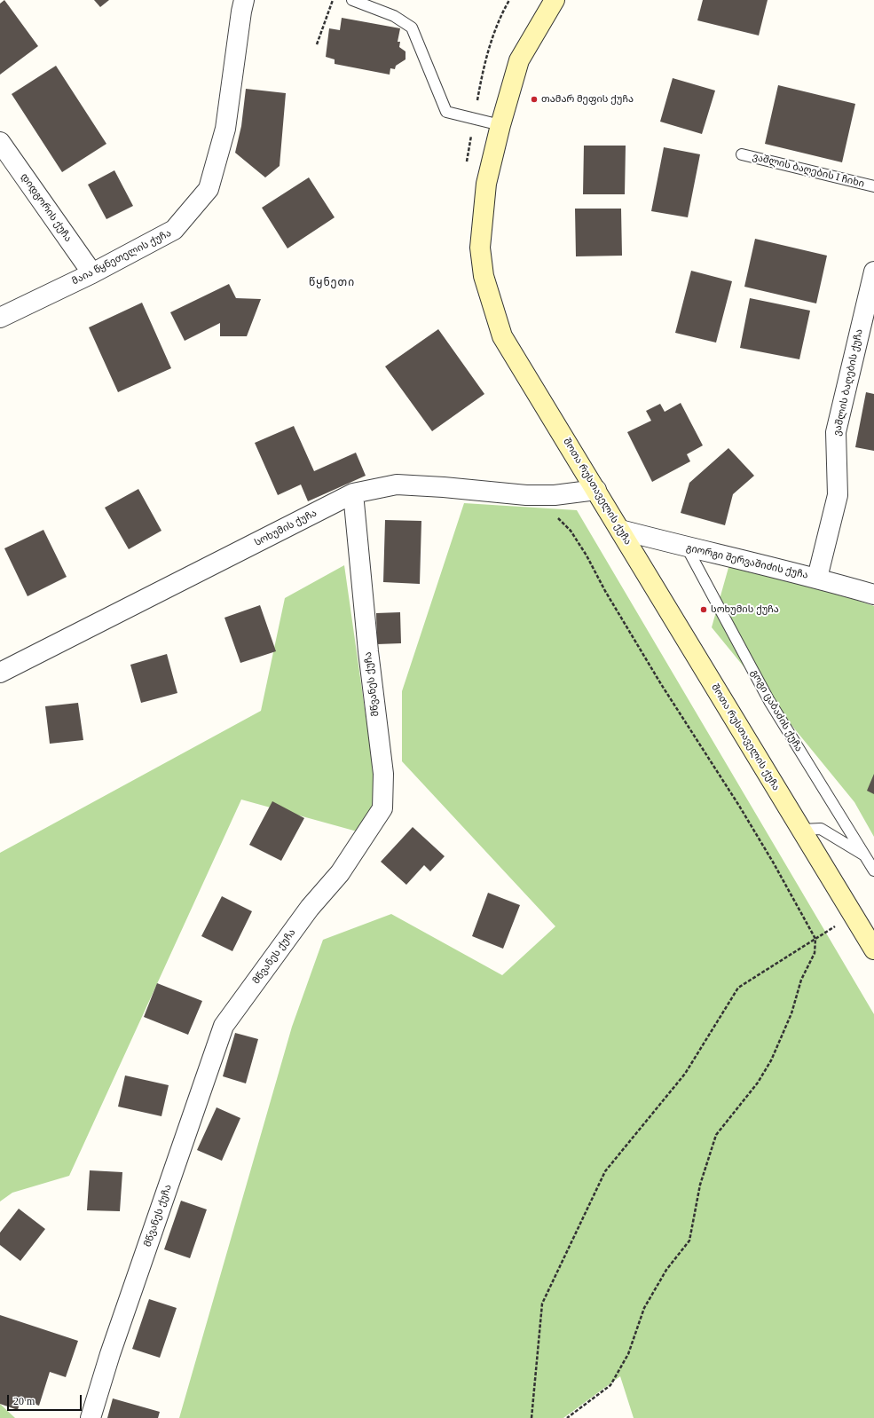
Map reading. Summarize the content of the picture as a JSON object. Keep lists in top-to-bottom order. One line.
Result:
{"streets":{"main road":["შოთა რუსთაველის ქუჩა"],"street":["დიდგორის ქუჩა","მაია წყნეთელის ქუჩა","ვაშლის ბაღების ქუჩა","სოხუმის ქუჩა","გიორგი შერვაშიძის ქუჩა","მწვანეს ქუჩა"],"lane":["ვაშლის ბაღების I ჩიხი","გოგი ცაბაძის ქუჩა"]},"crossings":[["დიდგორის ქუჩა","მაია წყნეთელის ქუჩა"],["ვაშლის ბაღების ქუჩა","გიორგი შერვაშიძის ქუჩა"],["შოთა რუსთაველის ქუჩა","სოხუმის ქუჩა"],["შოთა რუსთაველის ქუჩა","გიორგი შერვაშიძის ქუჩა"],["სოხუმის ქუჩა","მწვანეს ქუჩა"],["გიორგი შერვაშიძის ქუჩა","გოგი ცაბაძის ქუჩა"]],"districts":["წყნეთი"],"places":["თამარ მეფის ქუჩა","სოხუმის ქუჩა"],"scale_bar":"20 m"}
